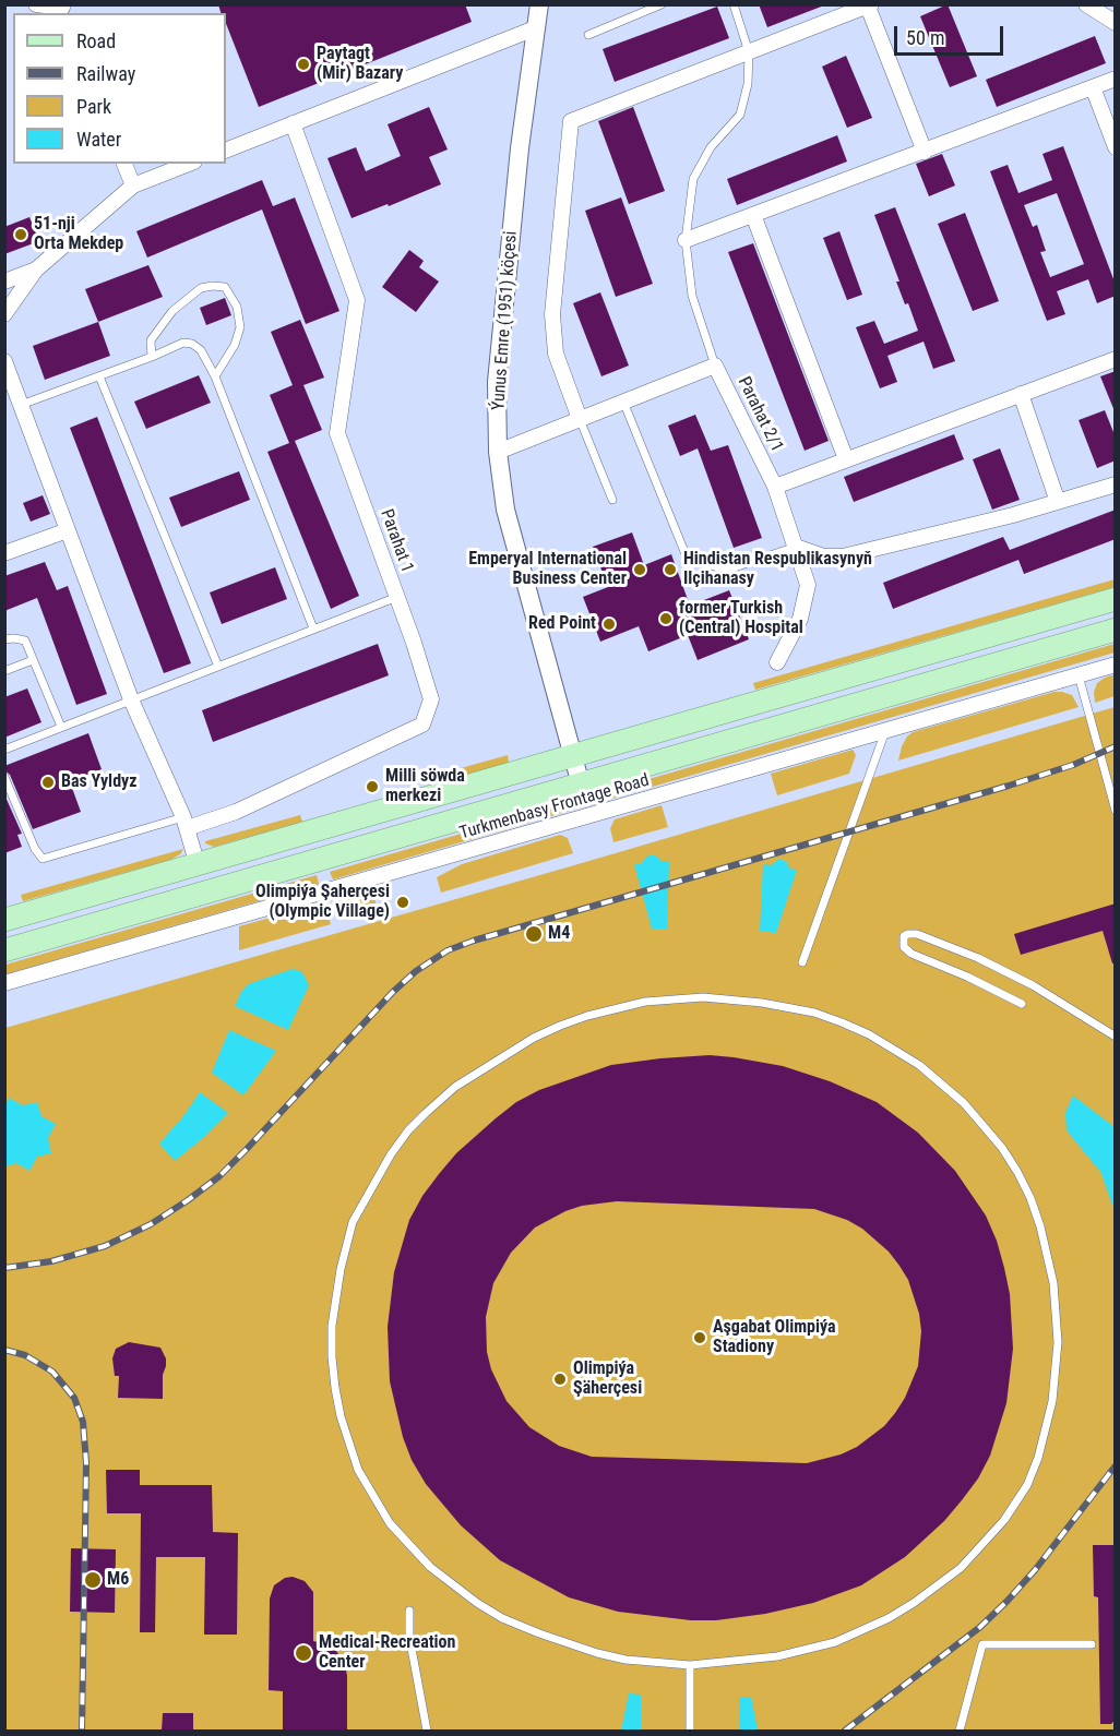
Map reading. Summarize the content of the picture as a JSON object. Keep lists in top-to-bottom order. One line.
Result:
{"streets":{"street":["Ýunus Emre (1951) köçesi","Parahat 2/1","Parahat 1","Turkmenbasy Frontage Road"]},"crossings":[["Ýunus Emre (1951) köçesi","Parahat 2/1"]],"places":["Paytagt (Mir) Bazary","51-nji Orta Mekdep","Emperyal International Business Center","Hindistan Respublikasynyň Ilçihanasy","former Turkish (Central) Hospital","Red Point","Bas Yyldyz","Milli söwda merkezi","Olimpiýa Şaherçesi (Olympic Village)","M4","Aşgabat Olimpiýa Stadiony","Olimpiýa Şäherçesi","M6","Medical-Recreation Center"],"legend":["Road","Railway","Park","Water"],"scale_bar":"50 m"}
